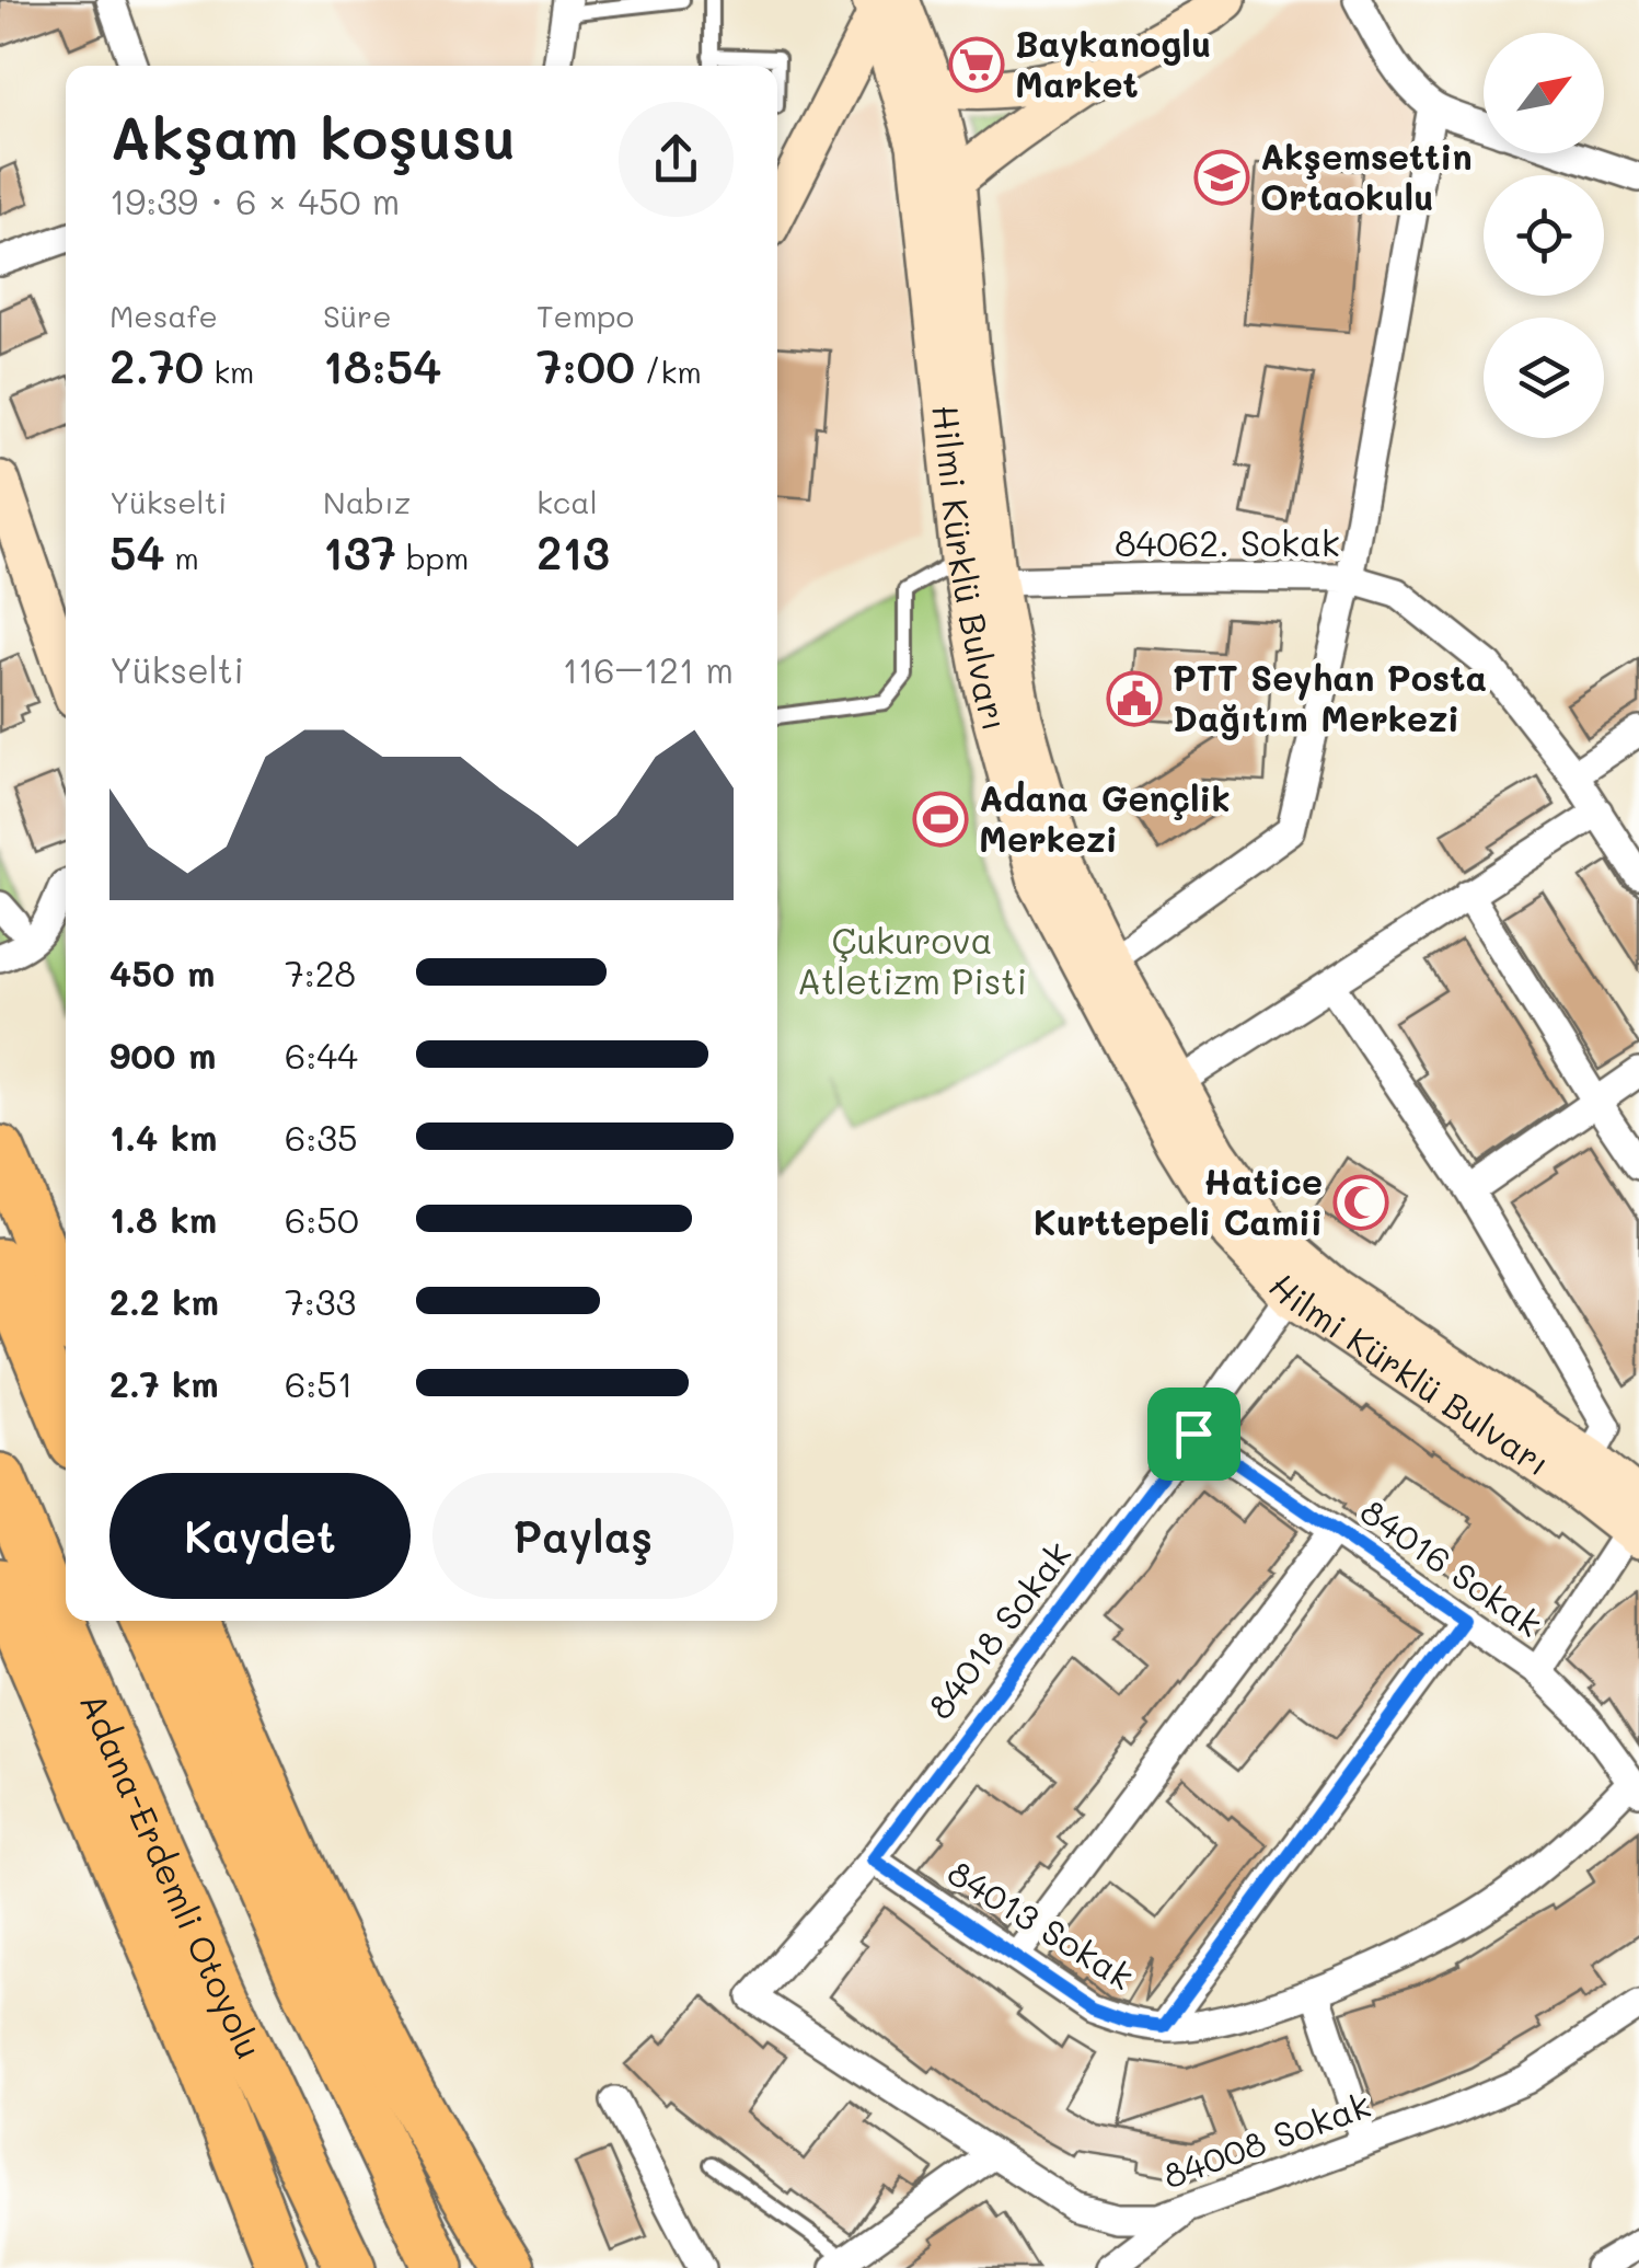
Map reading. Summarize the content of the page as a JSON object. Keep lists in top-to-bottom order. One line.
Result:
{"streets":{"highway":["Adana-Erdemli Otoyolu"],"main road":["Hilmi Kürklü Bulvarı"],"street":["84062. Sokak","84016 Sokak","84018 Sokak","84013 Sokak","84008 Sokak"]},"crossings":[["Hilmi Kürklü Bulvarı","84018 Sokak"],["84016 Sokak","84018 Sokak"],["84016 Sokak","84013 Sokak"],["84018 Sokak","84013 Sokak"],["84018 Sokak","84008 Sokak"]],"parks":["Çukurova Atletizm Pisti"],"places":{"supermarket":["Baykanoglu Market"],"school or university":["Akşemsettin Ortaokulu"],"public building":["PTT Seyhan Posta Dağıtım Merkezi"],"sports":["Adana Gençlik Merkezi"],"mosque":["Hatice Kurttepeli Camii"]},"north":"top right","page":{"heading":["Akşam koşusu","19:39 · 6 × 450 m"],"stats":[["Mesafe","2.70 km"],["Süre","18:54"],["Tempo","7:00 /km"],["Yükselti","54 m"],["Nabız","137 bpm"],["kcal","213"]],"chart":["Yükselti","116–121 m"],"list":[{"name":"450 m","note":"7:28"},{"name":"900 m","note":"6:44"},{"name":"1.4 km","note":"6:35"},{"name":"1.8 km","note":"6:50"},{"name":"2.2 km","note":"7:33"},{"name":"2.7 km","note":"6:51"}],"buttons":["Kaydet","Paylaş"]}}
